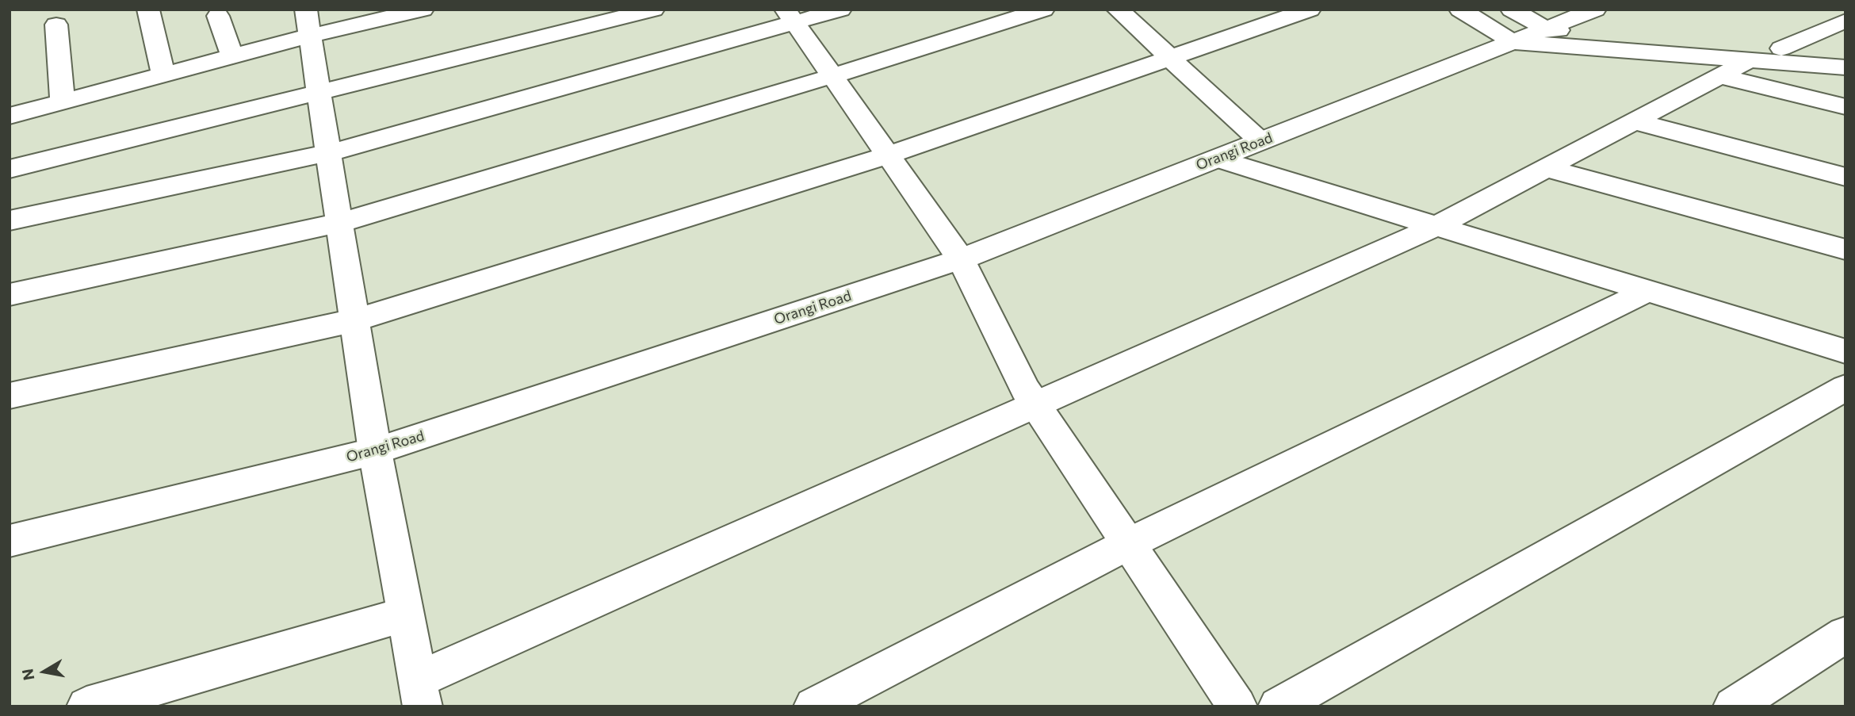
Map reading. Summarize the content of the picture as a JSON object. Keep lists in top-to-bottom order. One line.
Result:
{"streets":{"street":["Orangi Road"]},"north":"left"}
